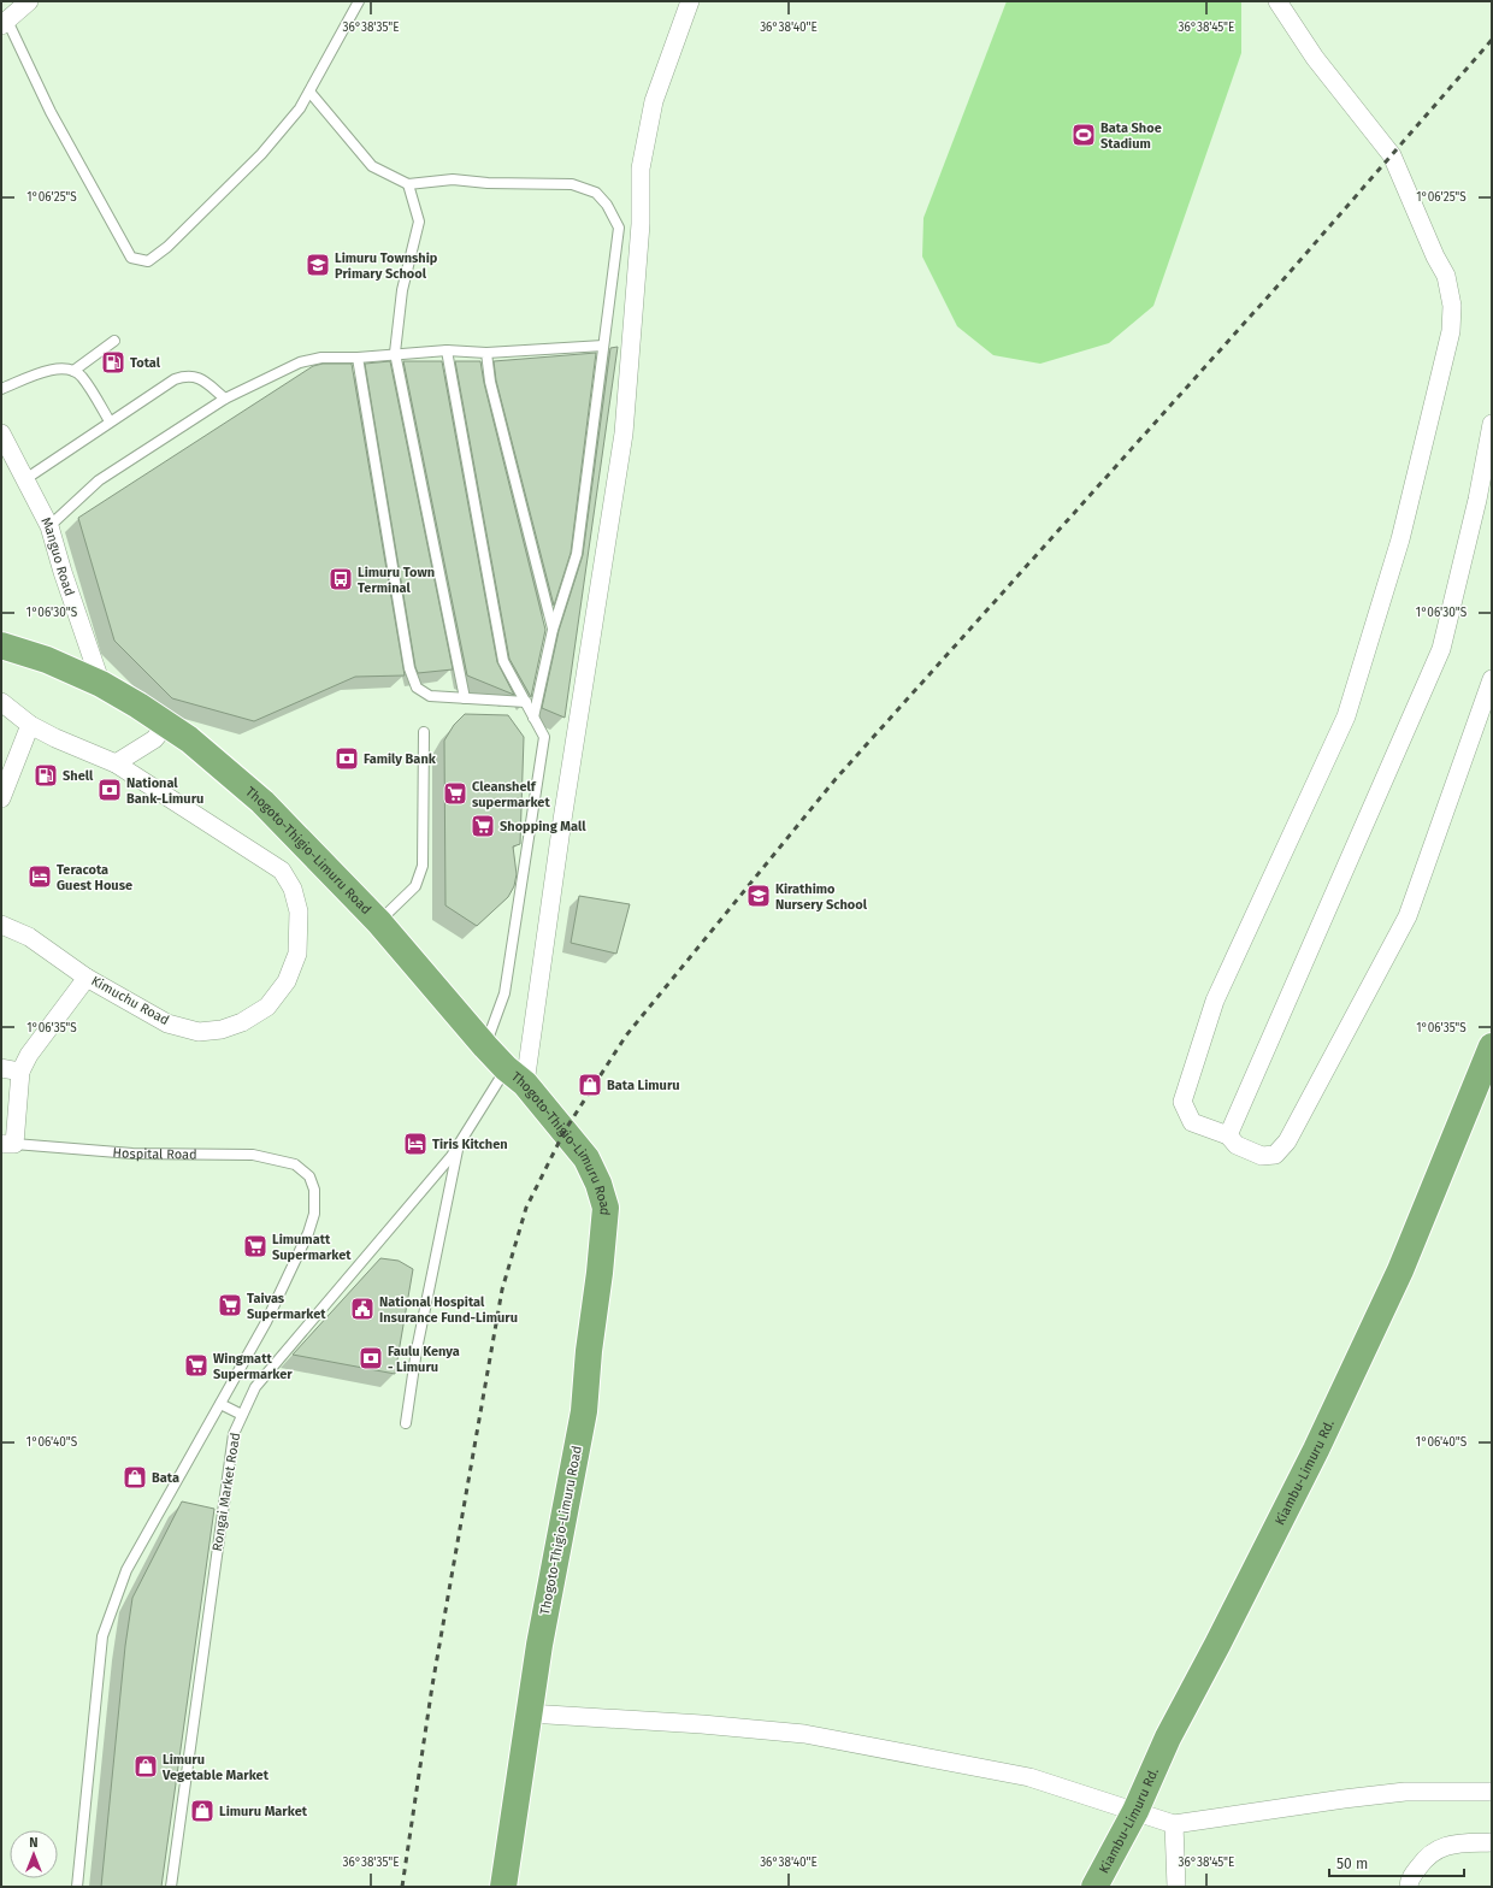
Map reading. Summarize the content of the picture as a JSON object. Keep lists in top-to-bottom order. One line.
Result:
{"streets":{"highway":["Thogoto-Thigio-Limuru Road","Kiambu-Limuru Rd."],"street":["Manguo Road","Kimuchu Road","Hospital Road"],"lane":["Rongai Market Road"]},"crossings":[["Manguo Road","Thogoto-Thigio-Limuru Road"],["Thogoto-Thigio-Limuru Road","Rongai Market Road"],["Kimuchu Road","Hospital Road"]],"places":{"sports":["Bata Shoe Stadium"],"school or university":["Limuru Township Primary School","Kirathimo Nursery School"],"fuel station":["Total","Shell"],"bus stop":["Limuru Town Terminal"],"bank":["Family Bank","National Bank-Limuru","Faulu Kenya - Limuru"],"supermarket":["Cleanshelf supermarket","Shopping Mall","Limumatt Supermarket","Taivas Supermarket","Wingmatt Supermarker"],"hotel":["Teracota Guest House","Tiris Kitchen"],"shop":["Bata Limuru","Bata","Limuru Vegetable Market","Limuru Market"],"public building":["National Hospital Insurance Fund-Limuru"]},"scale_bar":"50 m","north":"top","coordinates":["36°38'35\"E","36°38'40\"E","36°38'45\"E","1°06'25\"S","1°06'30\"S","1°06'35\"S","1°06'40\"S"]}
